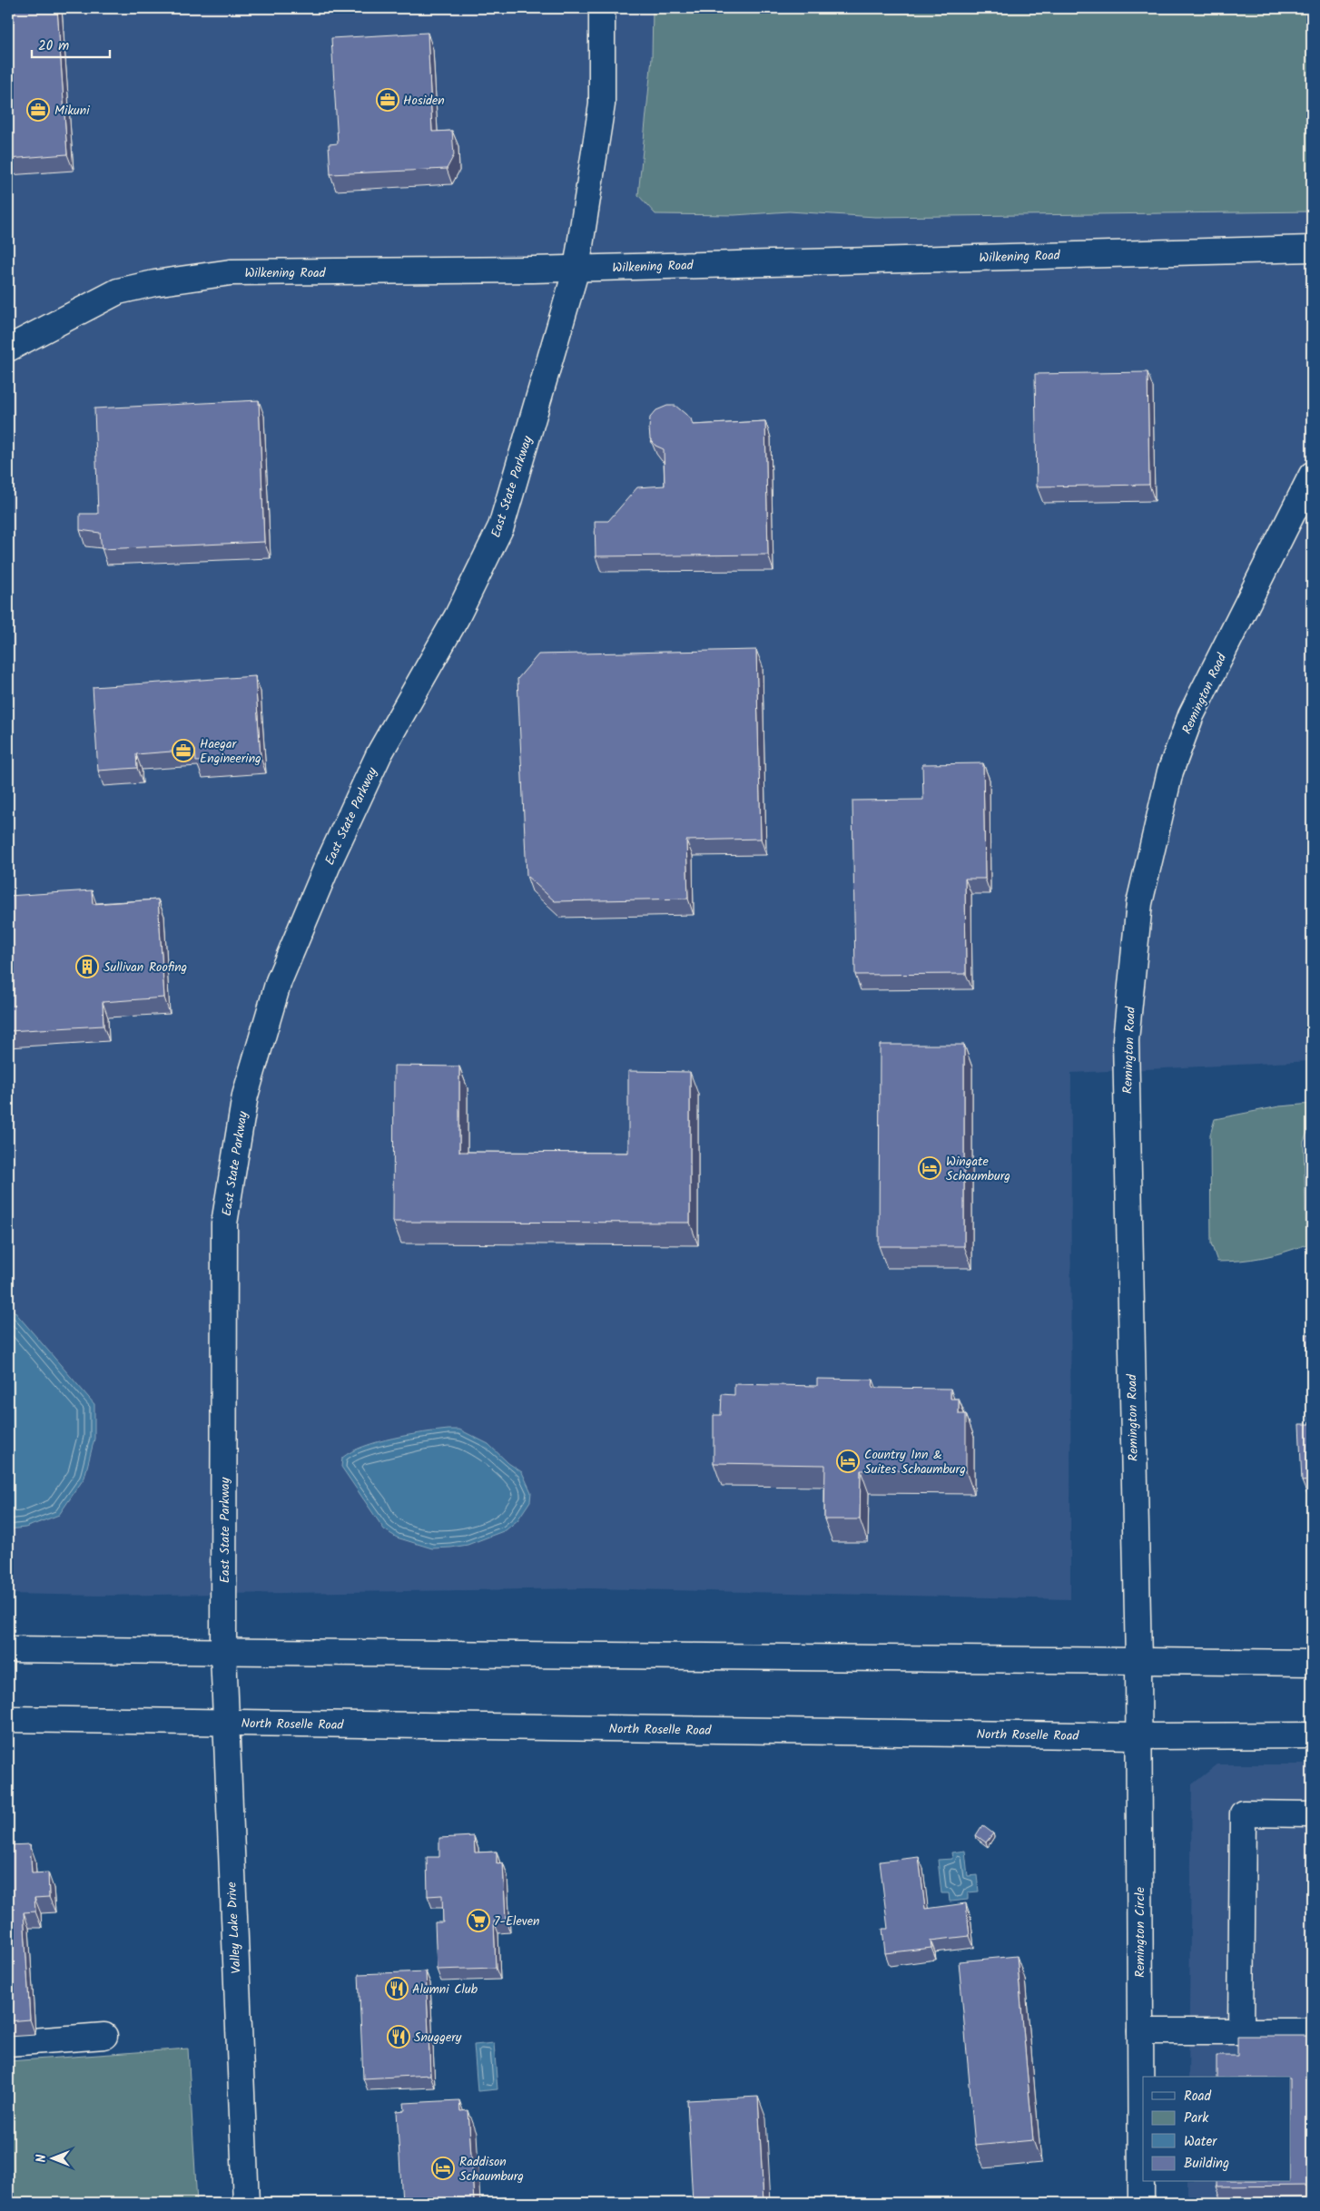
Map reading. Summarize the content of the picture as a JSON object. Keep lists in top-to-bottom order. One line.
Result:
{"streets":{"street":["Wilkening Road","East State Parkway","Remington Road","North Roselle Road","Valley Lake Drive","Remington Circle"]},"crossings":[["Wilkening Road","East State Parkway"],["East State Parkway","Valley Lake Drive"],["Remington Road","Remington Circle"],["North Roselle Road","Valley Lake Drive"],["North Roselle Road","Remington Circle"]],"places":{"office":["Hosiden","Mikuni","Haegar Engineering"],"building":["Sullivan Roofing"],"hotel":["Wingate Schaumburg","Country Inn & Suites Schaumburg","Raddison Schaumburg"],"supermarket":["7-Eleven"],"restaurant":["Alumni Club","Snuggery"]},"legend":["Road","Park","Water","Building"],"scale_bar":"20 m","north":"left"}
